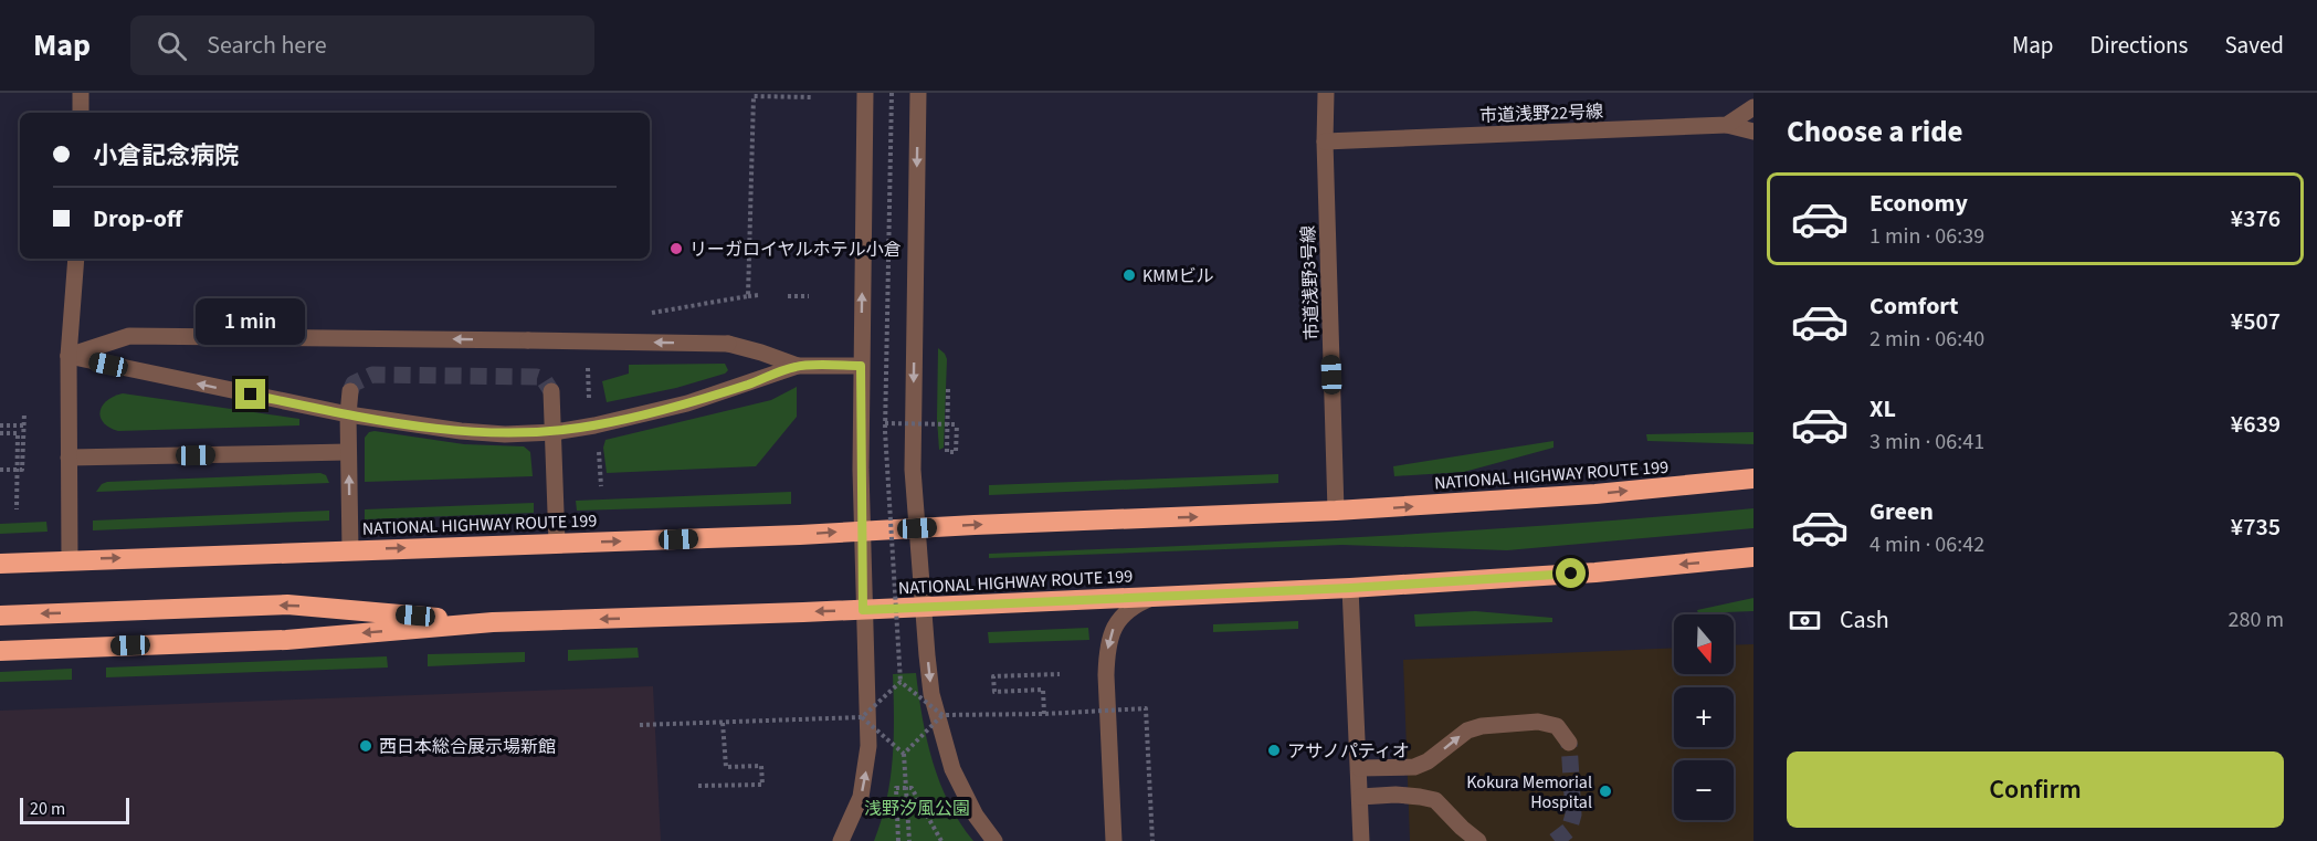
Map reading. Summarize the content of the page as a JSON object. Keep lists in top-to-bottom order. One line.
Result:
{"streets":{"highway":["NATIONAL HIGHWAY ROUTE 199"],"street":["市道浅野22号線","市道浅野3号線"]},"crossings":[["市道浅野22号線","市道浅野3号線"],["市道浅野3号線","NATIONAL HIGHWAY ROUTE 199"]],"parks":["浅野汐風公園"],"places":["リーガロイヤルホテル小倉","KMMビル","西日本総合展示場新館","アサノパティオ","Kokura Memorial Hospital"],"scale_bar":"20 m","north":"bottom","page":{"header":"Map","search":"Search here","nav":["Map","Directions","Saved"],"heading":"Choose a ride","banner":["小倉記念病院","Drop-off"],"list":[{"name":"Economy","note":"1 min · 06:39","value":"¥376"},{"name":"Comfort","note":"2 min · 06:40","value":"¥507"},{"name":"XL","note":"3 min · 06:41","value":"¥639"},{"name":"Green","note":"4 min · 06:42","value":"¥735"}],"bubble":"1 min","pay":["Cash","280 m"],"map_buttons":["+","−"],"buttons":"Confirm","scale":"20 m"}}
